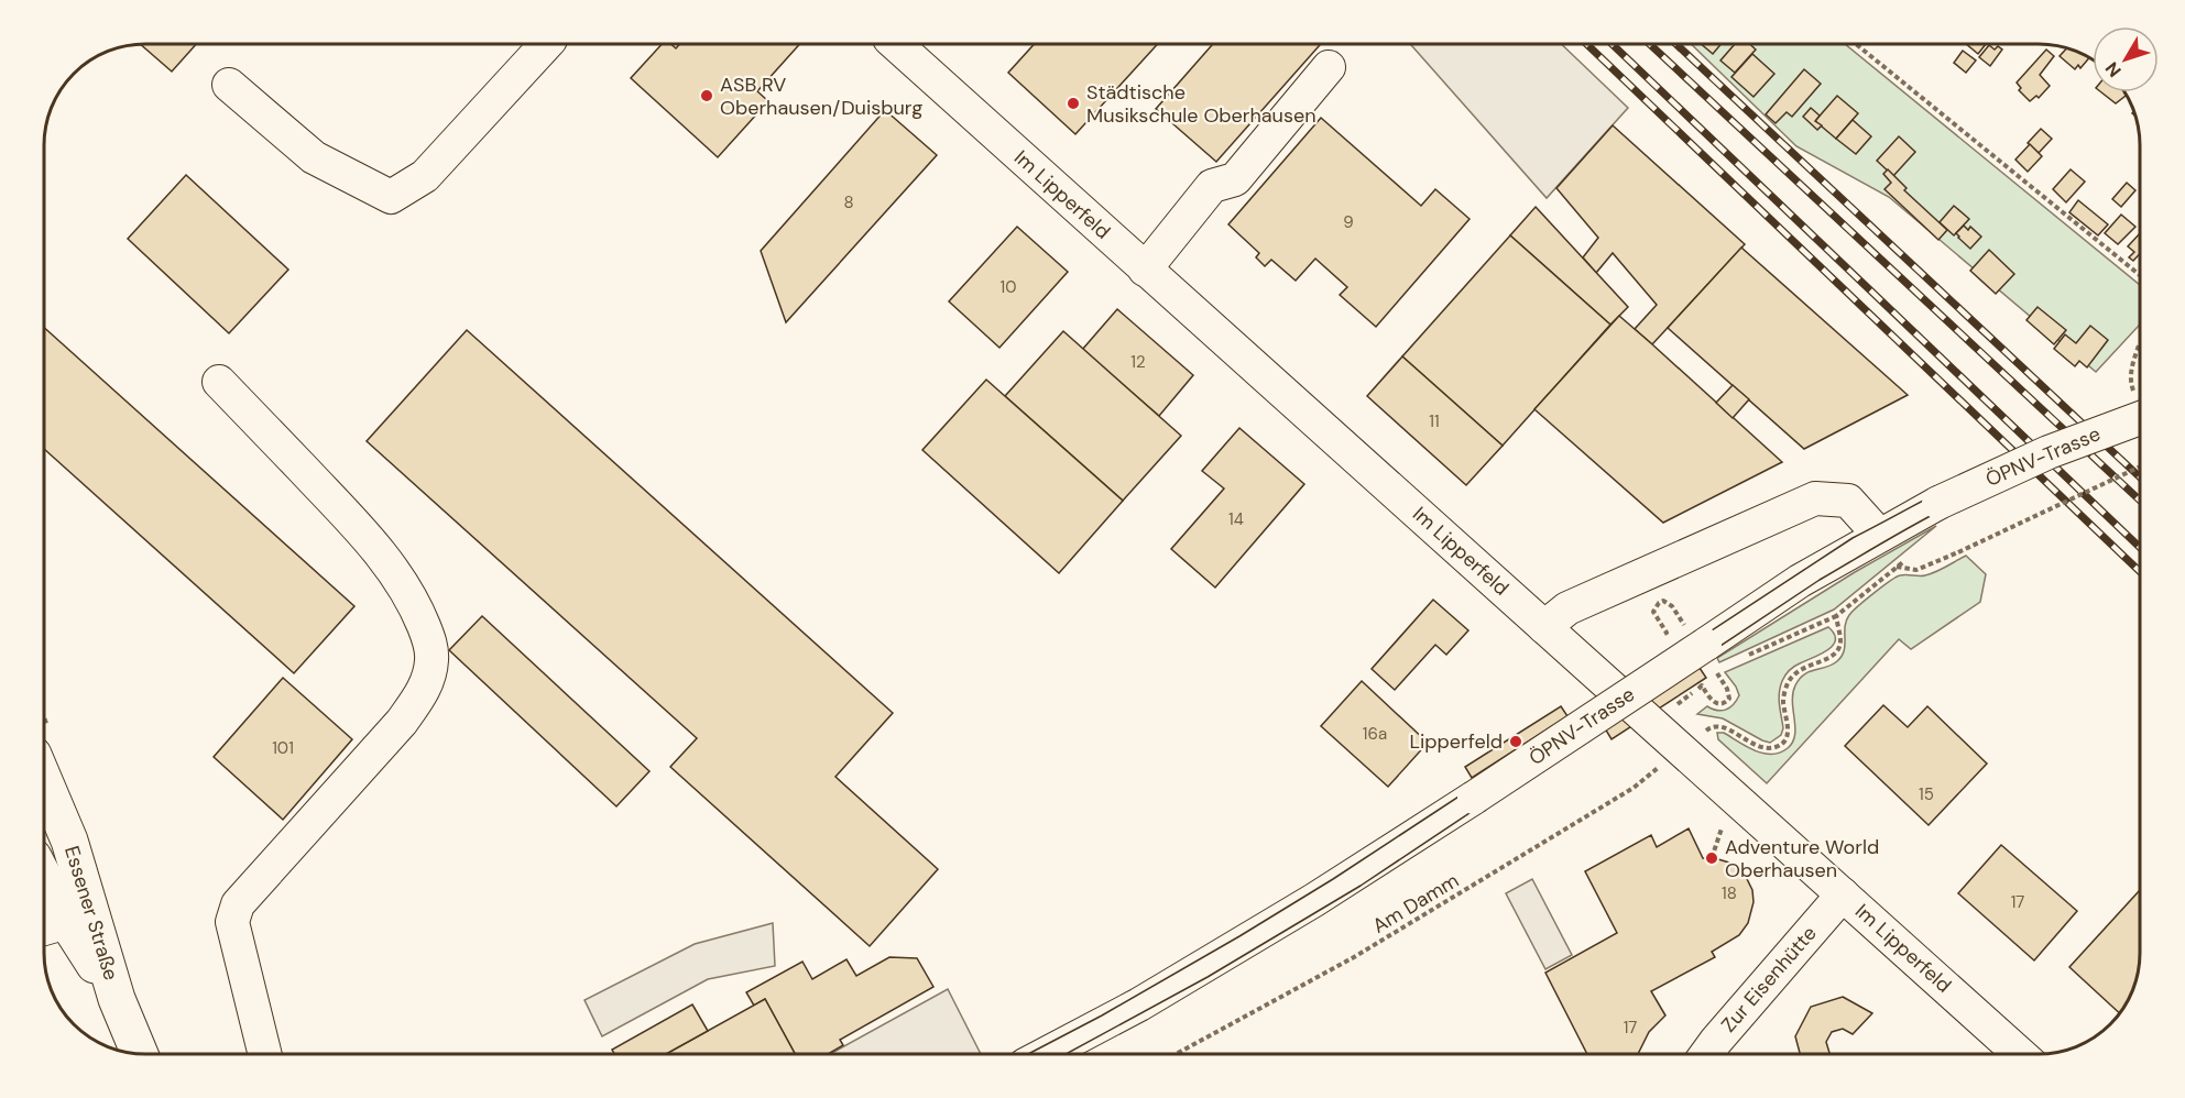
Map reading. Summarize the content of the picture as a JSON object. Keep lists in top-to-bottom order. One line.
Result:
{"streets":{"main road":["Essener Straße"],"street":["Im Lipperfeld","ÖPNV-Trasse","Zur Eisenhütte"],"path":["Am Damm"]},"crossings":[["Im Lipperfeld","Am Damm"],["Im Lipperfeld","Zur Eisenhütte"]],"places":["ASB RV Oberhausen/Duisburg","Städtische Musikschule Oberhausen","Lipperfeld","Adventure World Oberhausen"],"house_numbers":["8","9","10","12","11","14","16a","101","15","18","17","17"],"north":"bottom left"}
